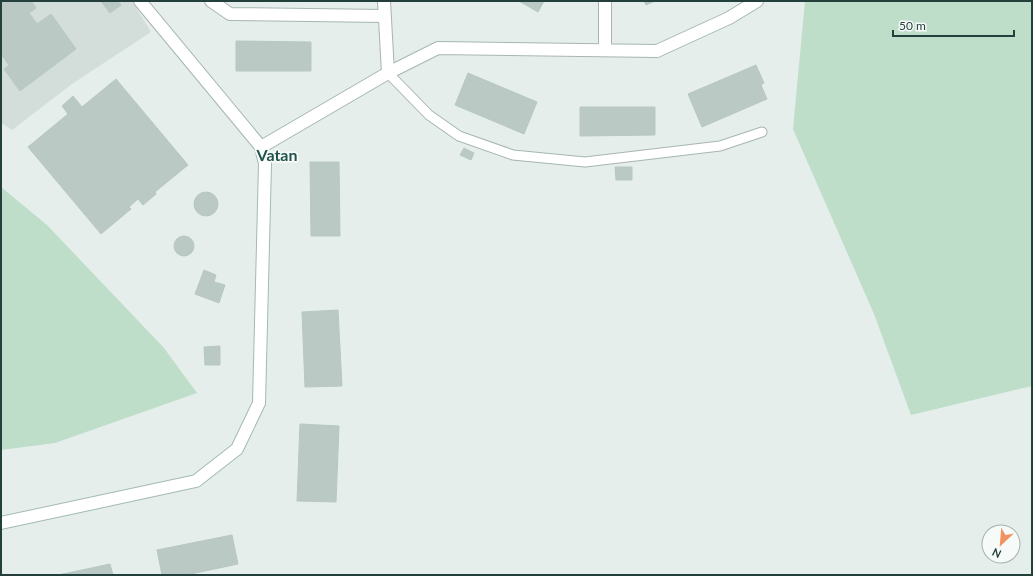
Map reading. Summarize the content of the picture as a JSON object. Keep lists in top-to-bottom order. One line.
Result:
{"districts":["Vatan"],"scale_bar":"50 m","north":"bottom left"}
